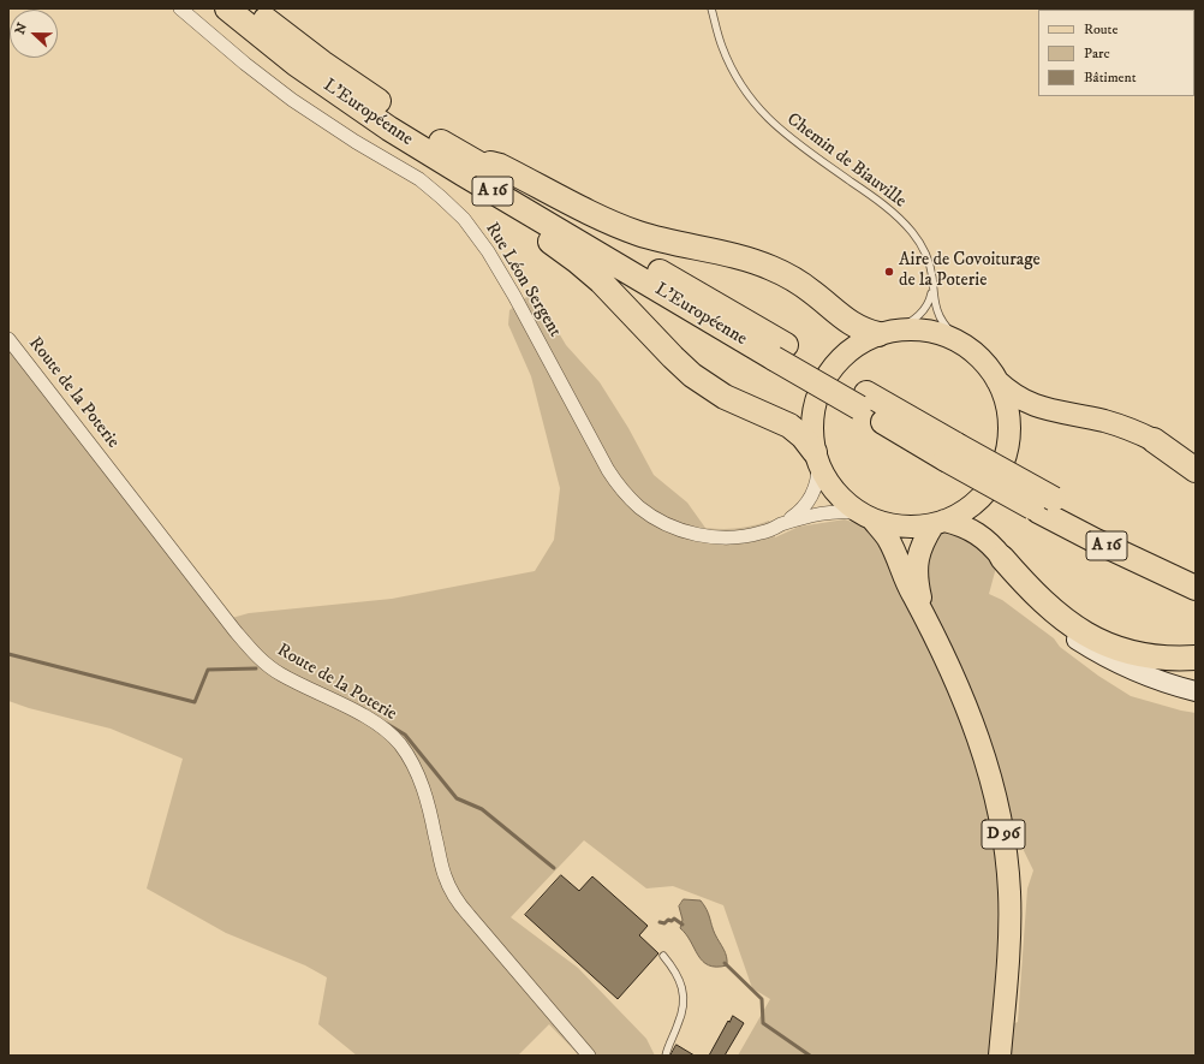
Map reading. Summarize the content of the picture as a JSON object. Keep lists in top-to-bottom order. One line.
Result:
{"streets":{"highway":["L'Européenne","A 16"],"main road":["D 96"],"street":["Rue Léon Sergent","Route de la Poterie"],"lane":["Chemin de Biauville"]},"places":["Aire de Covoiturage de la Poterie"],"legend":["Route","Parc","Bâtiment"],"north":"left"}
